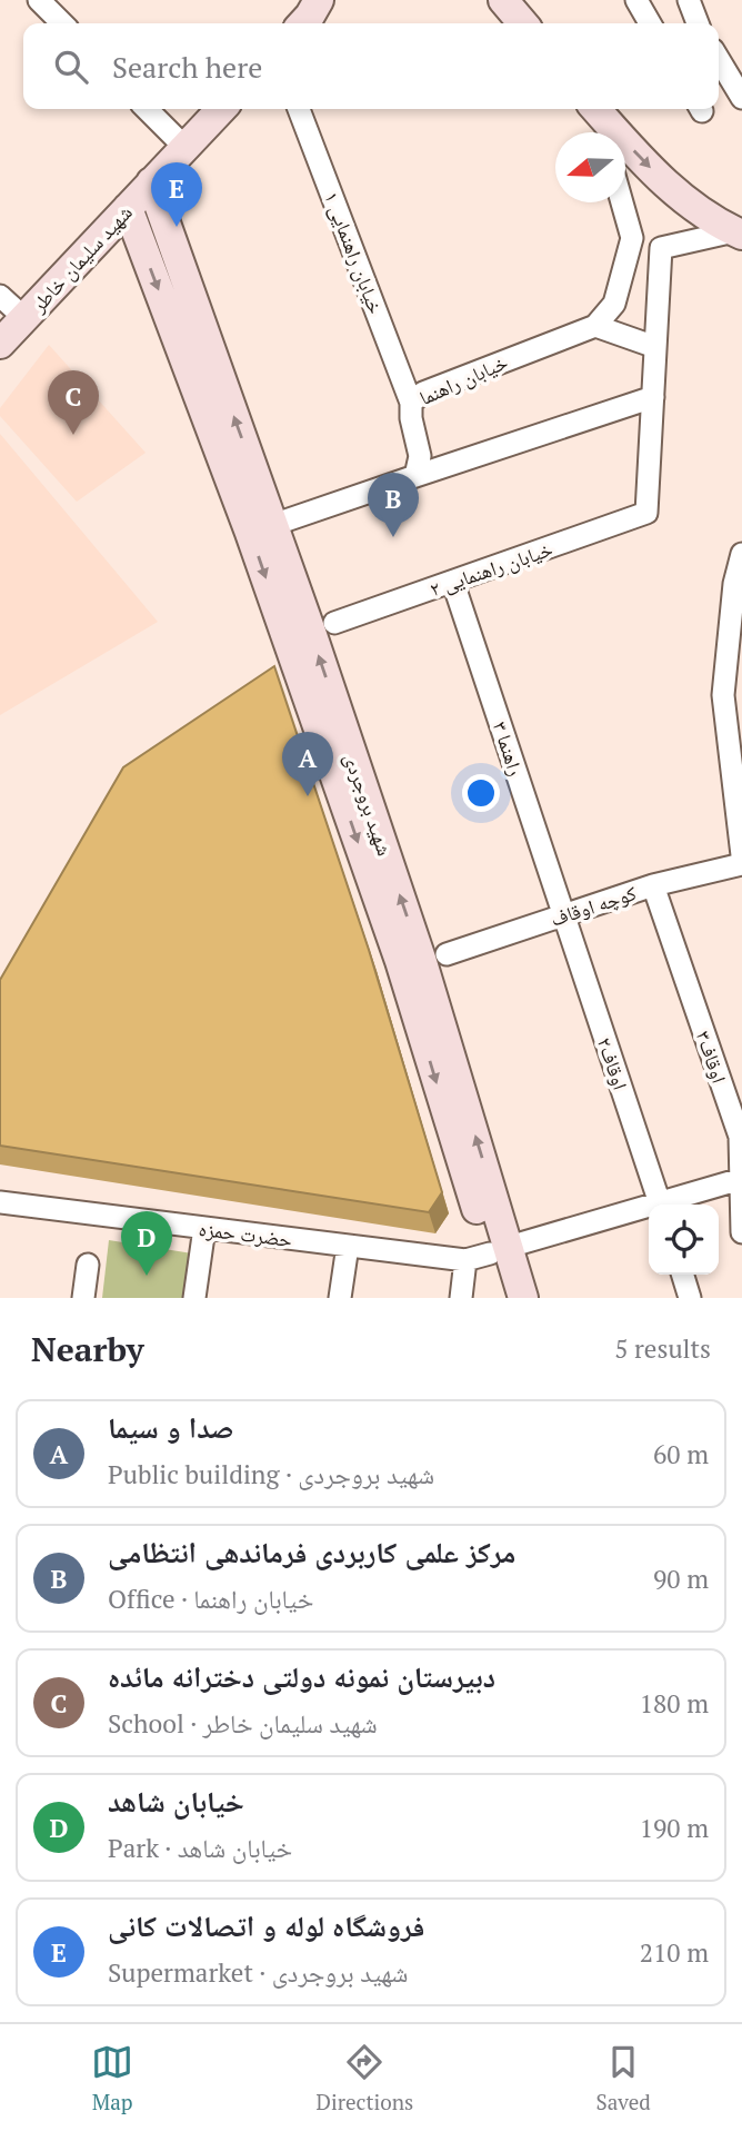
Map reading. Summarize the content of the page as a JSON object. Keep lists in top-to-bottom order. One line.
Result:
{"streets":{"street":["خیابان راهنمایی ۱","شهید سلیمان خاطر","خیابان راهنما","خیابان راهنمایی ۲","راهنما ۳","شهید بروجردی","کوچه اوقاف","اوقاف۳","اوقاف۲","حضرت حمزه"]},"crossings":[["خیابان راهنمایی ۱","خیابان راهنما"],["شهید سلیمان خاطر","شهید بروجردی"],["خیابان راهنمایی ۲","راهنما ۳"],["راهنما ۳","کوچه اوقاف"],["راهنما ۳","اوقاف۲"],["شهید بروجردی","حضرت حمزه"],["کوچه اوقاف","اوقاف۳"],["کوچه اوقاف","اوقاف۲"]],"north":"left","page":{"search":"Search here","pins":["E","C","B","A","D"],"heading":["Nearby","5 results"],"list":[{"mark":"A","name":"صدا و سیما","note":"Public building · شهید بروجردی","value":"60 m"},{"mark":"B","name":"مرکز علمی کاربردی فرماندهی انتظامی","note":"Office · خیابان راهنما","value":"90 m"},{"mark":"C","name":"دبیرستان نمونه دولتی دخترانه مائده","note":"School · شهید سلیمان خاطر","value":"180 m"},{"mark":"D","name":"خیابان شاهد","note":"Park · خیابان شاهد","value":"190 m"},{"mark":"E","name":"فروشگاه لوله و اتصالات کانی","note":"Supermarket · شهید بروجردی","value":"210 m"}],"nav":["Map","Directions","Saved"]}}
